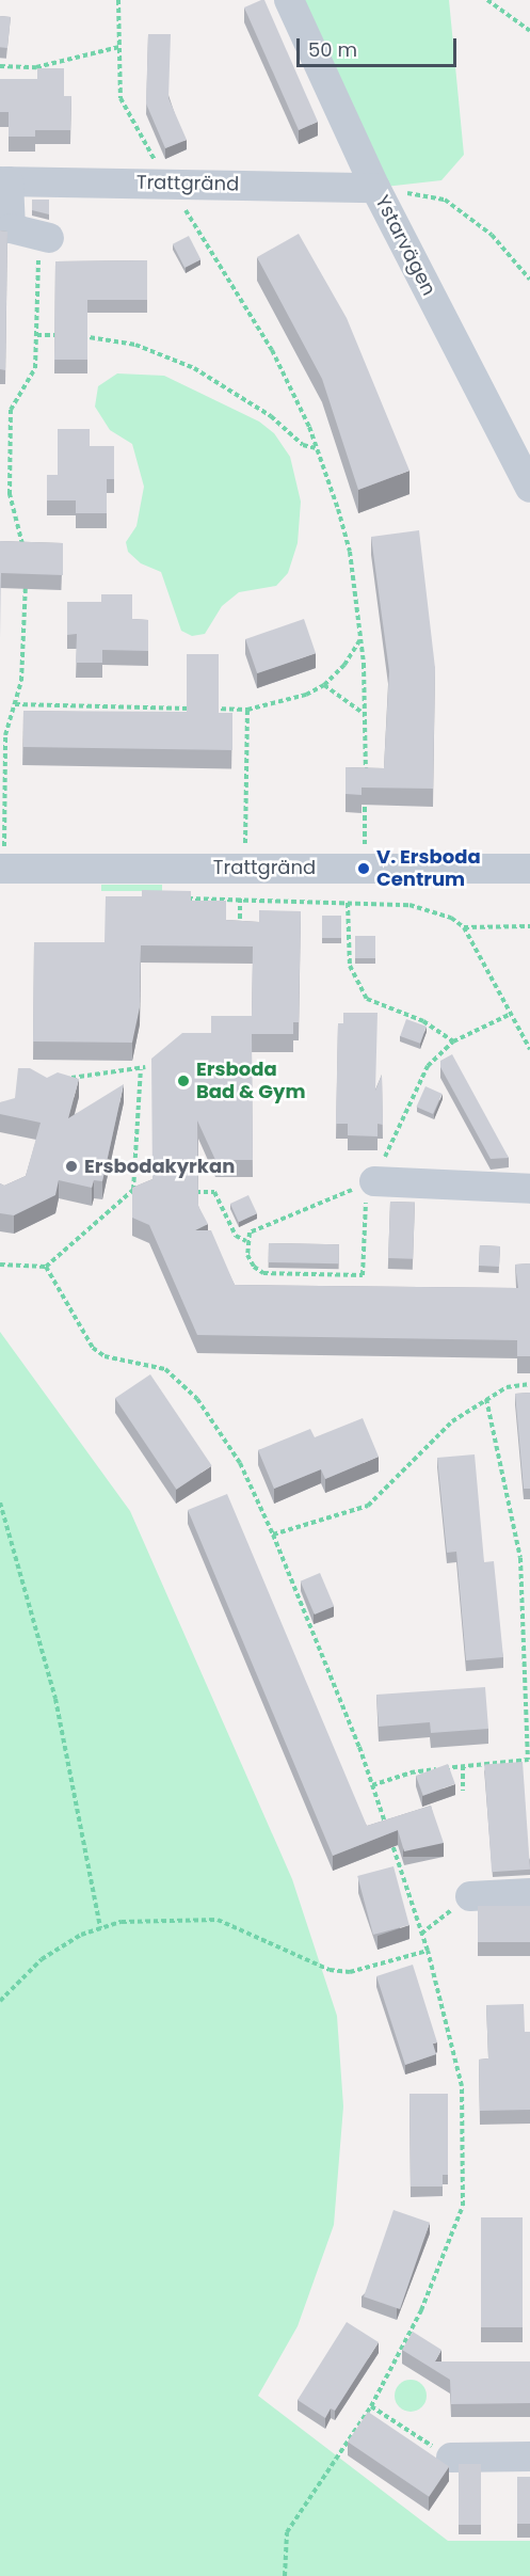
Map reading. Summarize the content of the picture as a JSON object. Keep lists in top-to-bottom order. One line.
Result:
{"streets":{"street":["Trattgränd","Ystarvägen"]},"crossings":[["Trattgränd","Ystarvägen"]],"places":["V. Ersboda Centrum","Ersboda Bad & Gym","Ersbodakyrkan"],"scale_bar":"50 m"}
